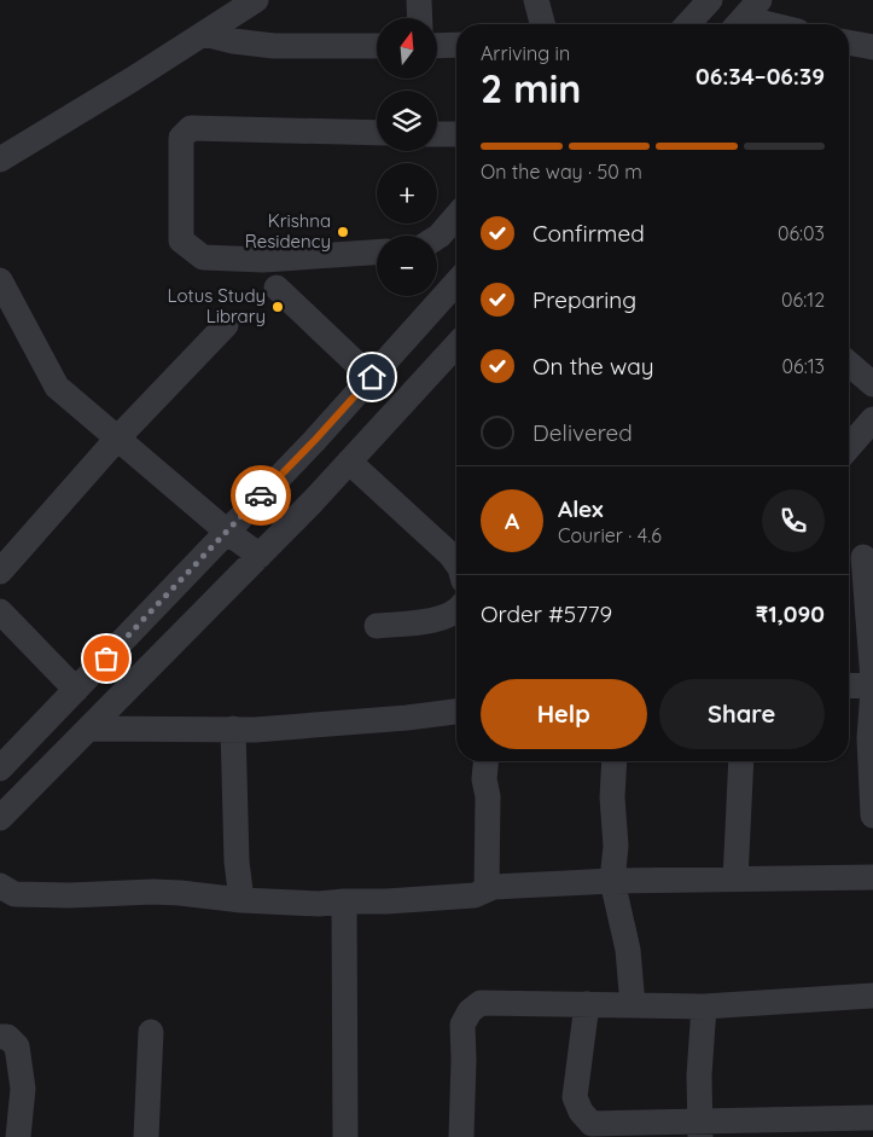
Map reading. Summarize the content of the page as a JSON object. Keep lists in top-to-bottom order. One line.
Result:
{"places":["Krishna Residency","Lotus Study Library"],"north":"top","page":{"map_buttons":["+","−"],"heading":["2 min","Arriving in","06:34–06:39"],"panel":["Alex","Courier · 4.6","Order #5779","₹1,090"],"bar":"On the way · 50 m","list":[["Confirmed","06:03"],["Preparing","06:12"],["On the way","06:13"],"Delivered"],"round":"A","buttons":["Help","Share"]}}
